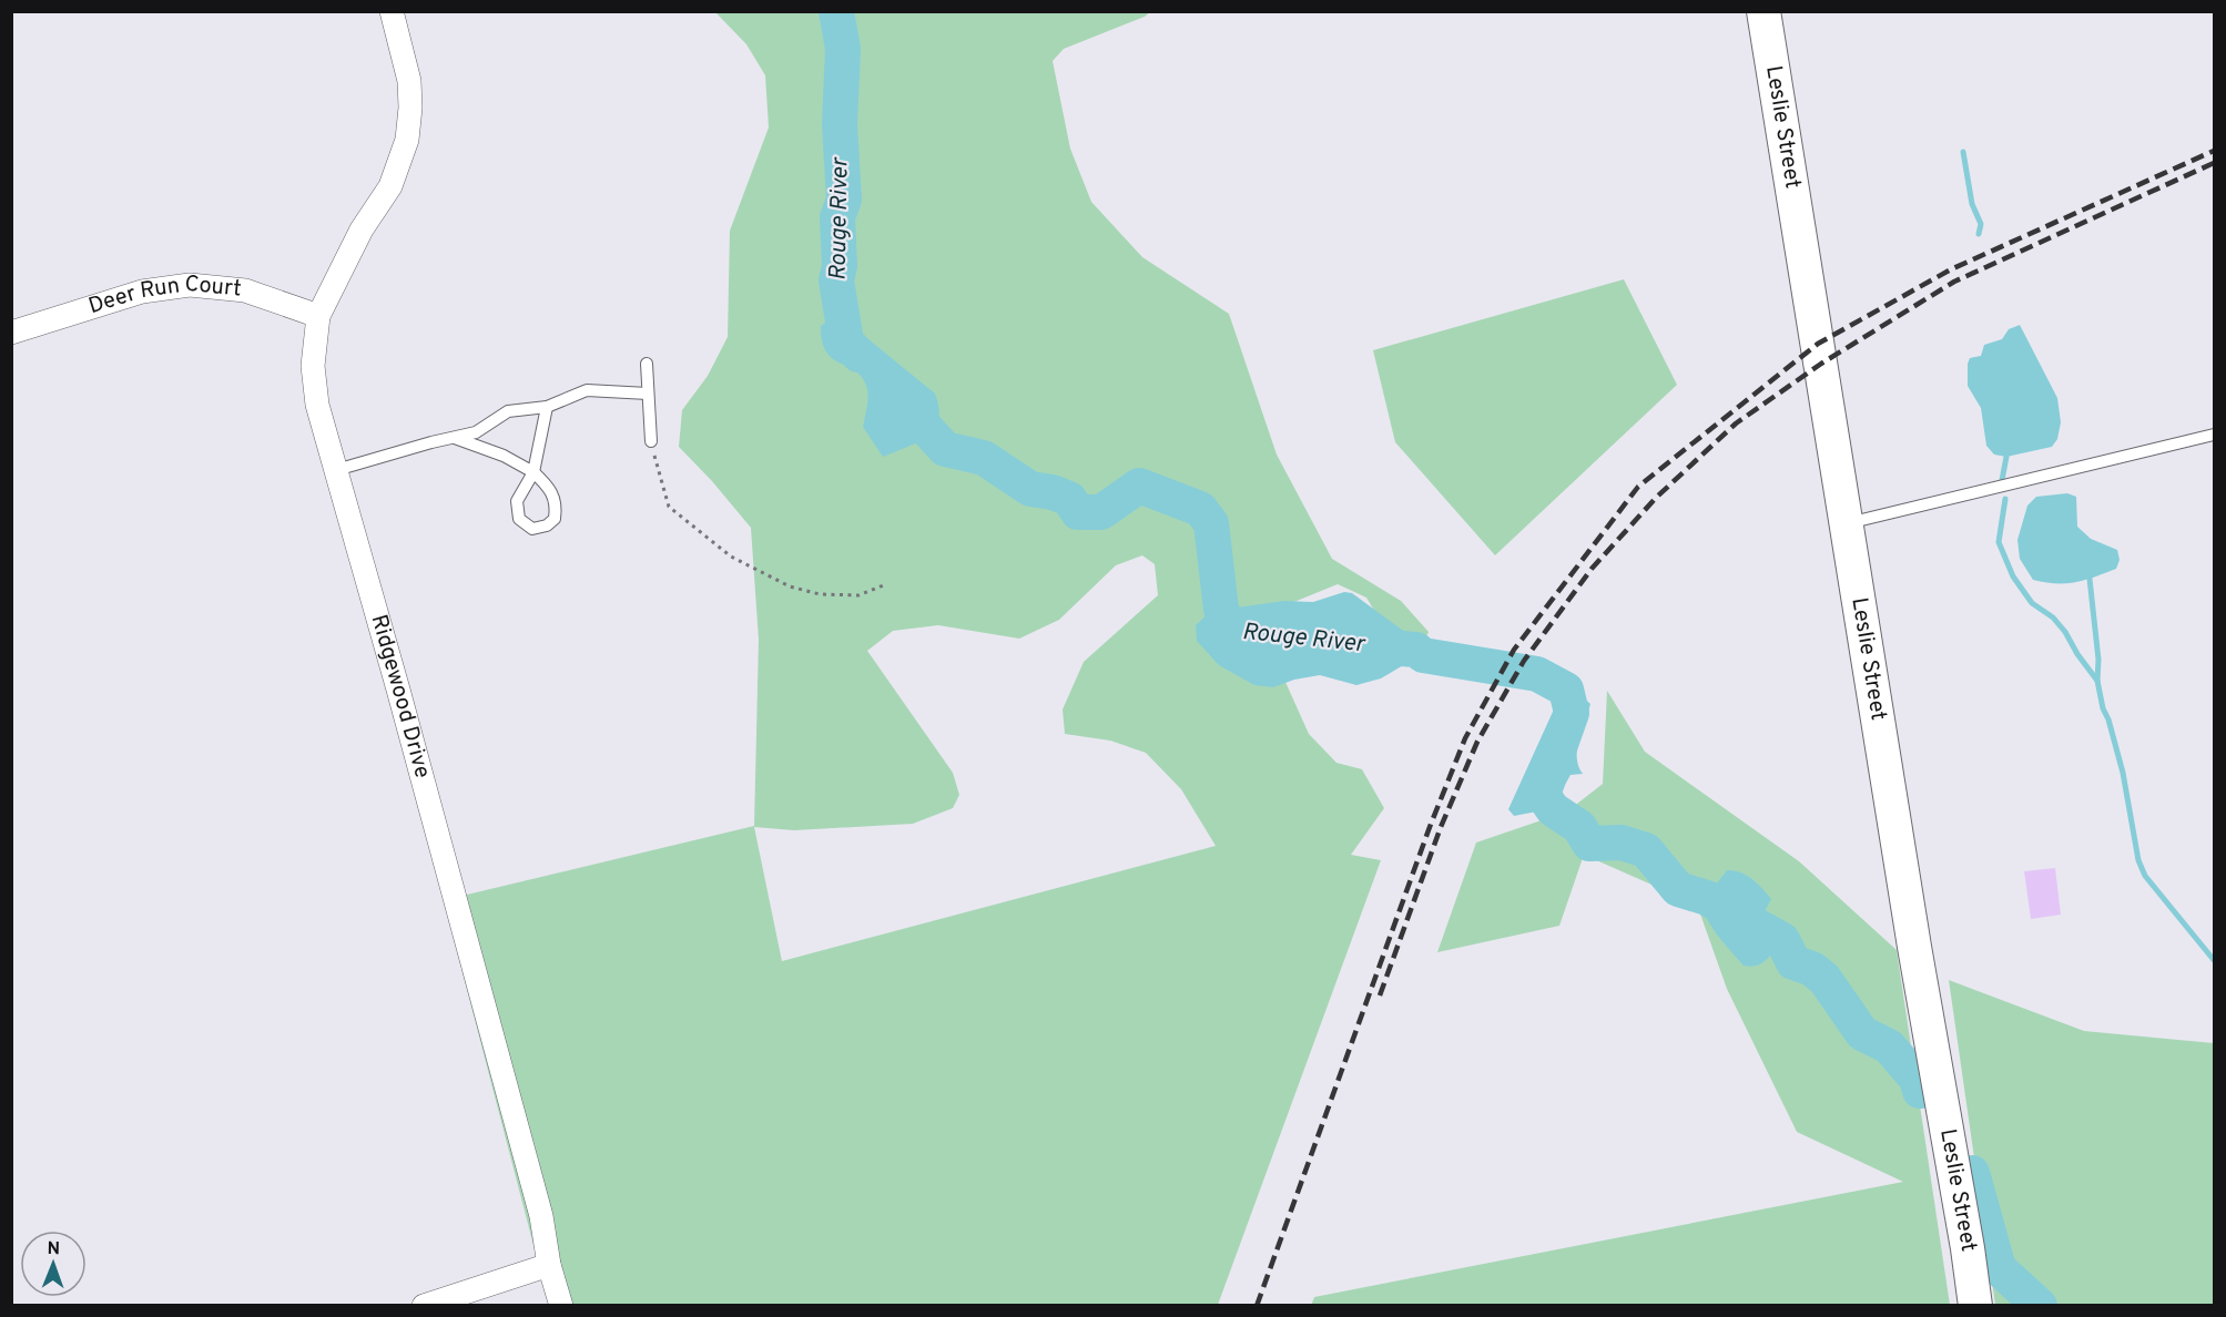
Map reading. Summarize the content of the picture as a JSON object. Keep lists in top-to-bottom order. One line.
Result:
{"streets":{"street":["Leslie Street","Deer Run Court","Ridgewood Drive"]},"crossings":[["Deer Run Court","Ridgewood Drive"]],"water":["Rouge River"],"north":"top"}
